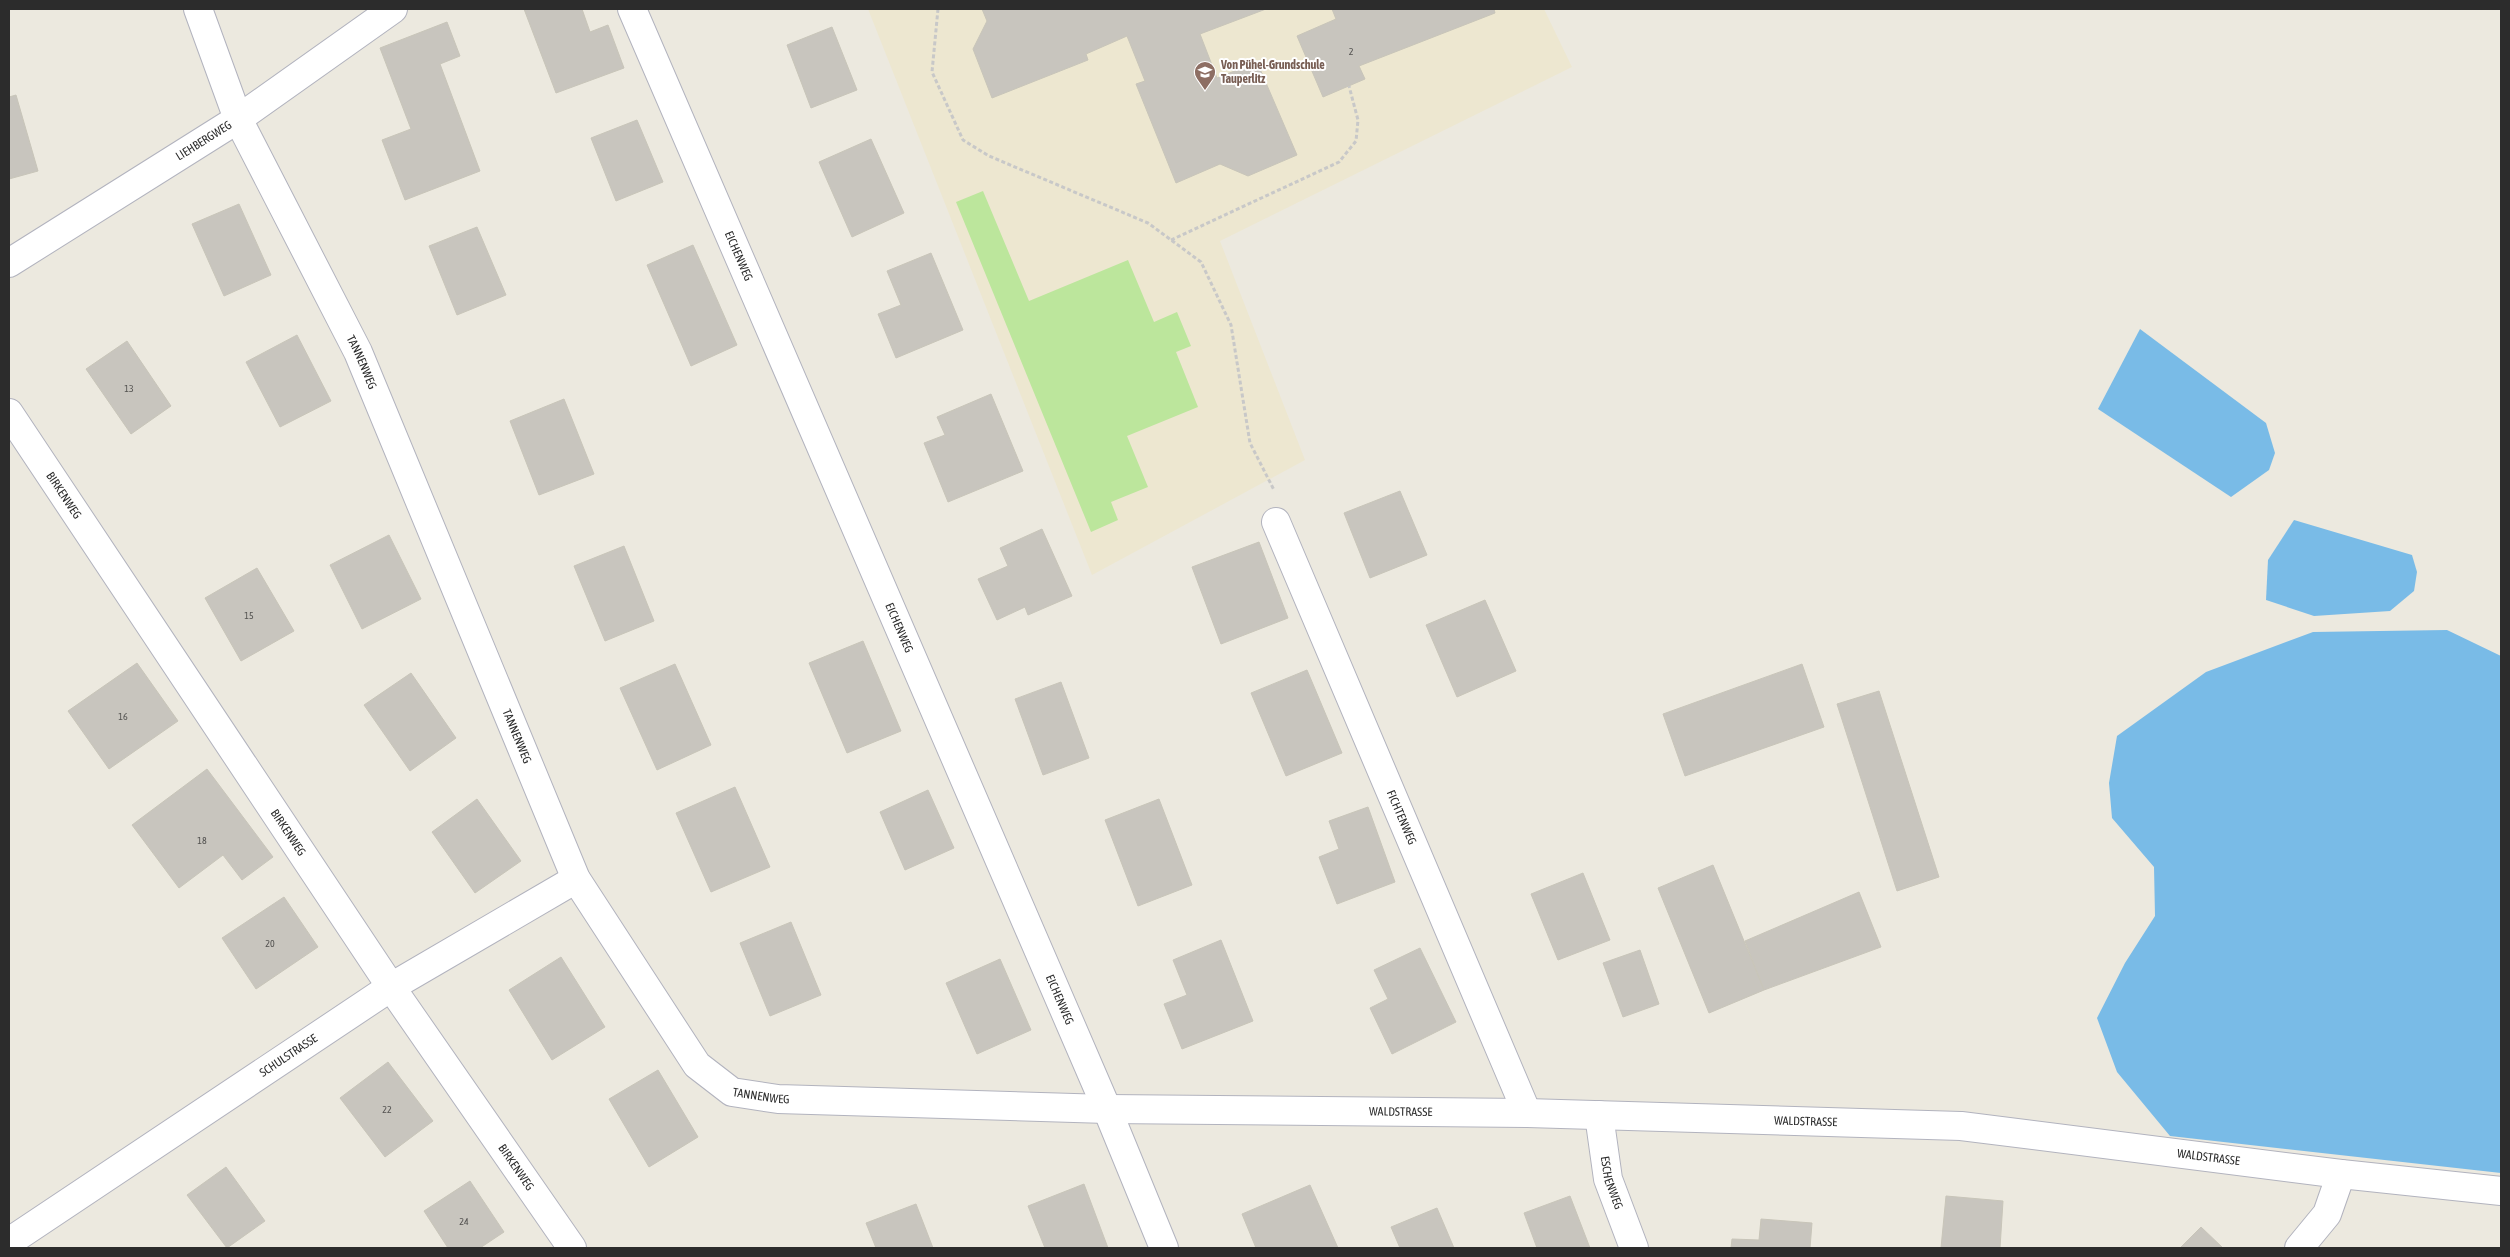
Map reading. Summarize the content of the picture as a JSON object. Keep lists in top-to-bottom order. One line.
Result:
{"streets":{"street":["LIEHBERGWEG","EICHENWEG","TANNENWEG","BIRKENWEG","FICHTENWEG","SCHULSTRASSE","WALDSTRASSE","ESCHENWEG"]},"crossings":[["LIEHBERGWEG","TANNENWEG"],["EICHENWEG","TANNENWEG"],["EICHENWEG","WALDSTRASSE"],["TANNENWEG","SCHULSTRASSE"],["TANNENWEG","WALDSTRASSE"],["BIRKENWEG","SCHULSTRASSE"],["FICHTENWEG","WALDSTRASSE"],["WALDSTRASSE","ESCHENWEG"]],"places":{"school or university":["Von Pühel-Grundschule Tauperlitz"]},"house_numbers":["2","13","15","16","18","20","22","24"]}
